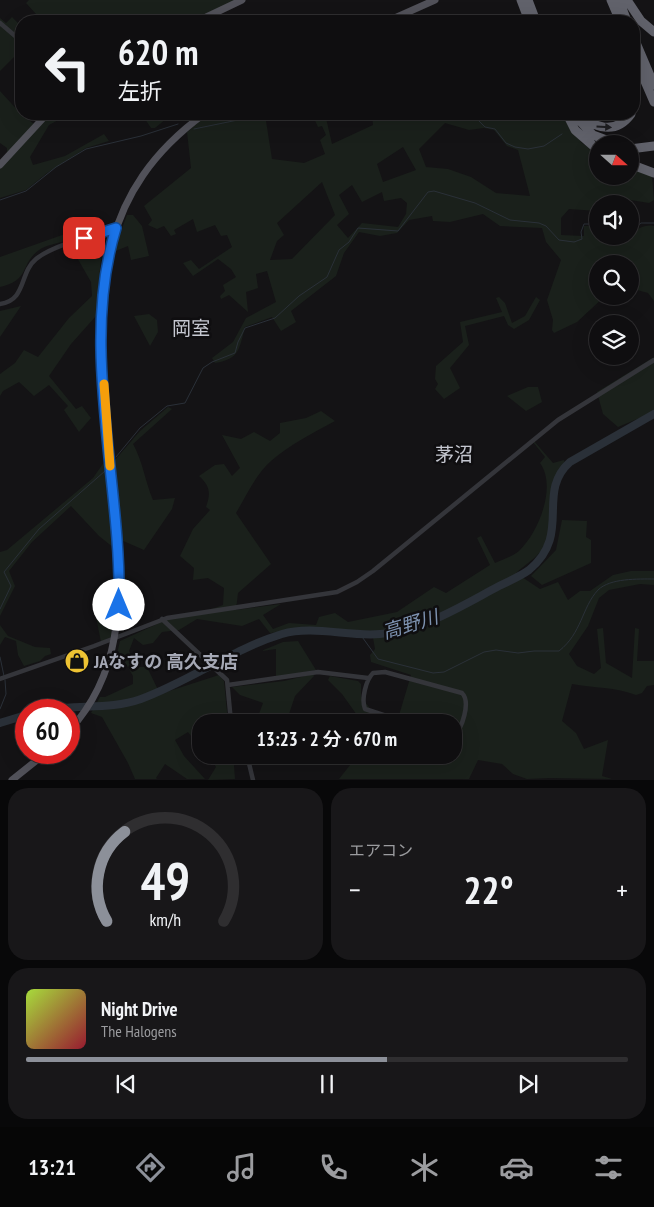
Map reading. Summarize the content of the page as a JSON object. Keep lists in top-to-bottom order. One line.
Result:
{"districts":["岡室","茅沼"],"water":["高野川"],"places":{"shop":["JAなすの 高久支店"]},"north":"right","page":{"turn":["620 m","左折"],"limit":"60","trip":"13:23 · 2 分 · 670 m","tile":"エアコン","heat":["−","22°","+"],"song":["Night Drive","The Halogens"],"tabs":"13:21","gauge":["49","km/h"]}}
